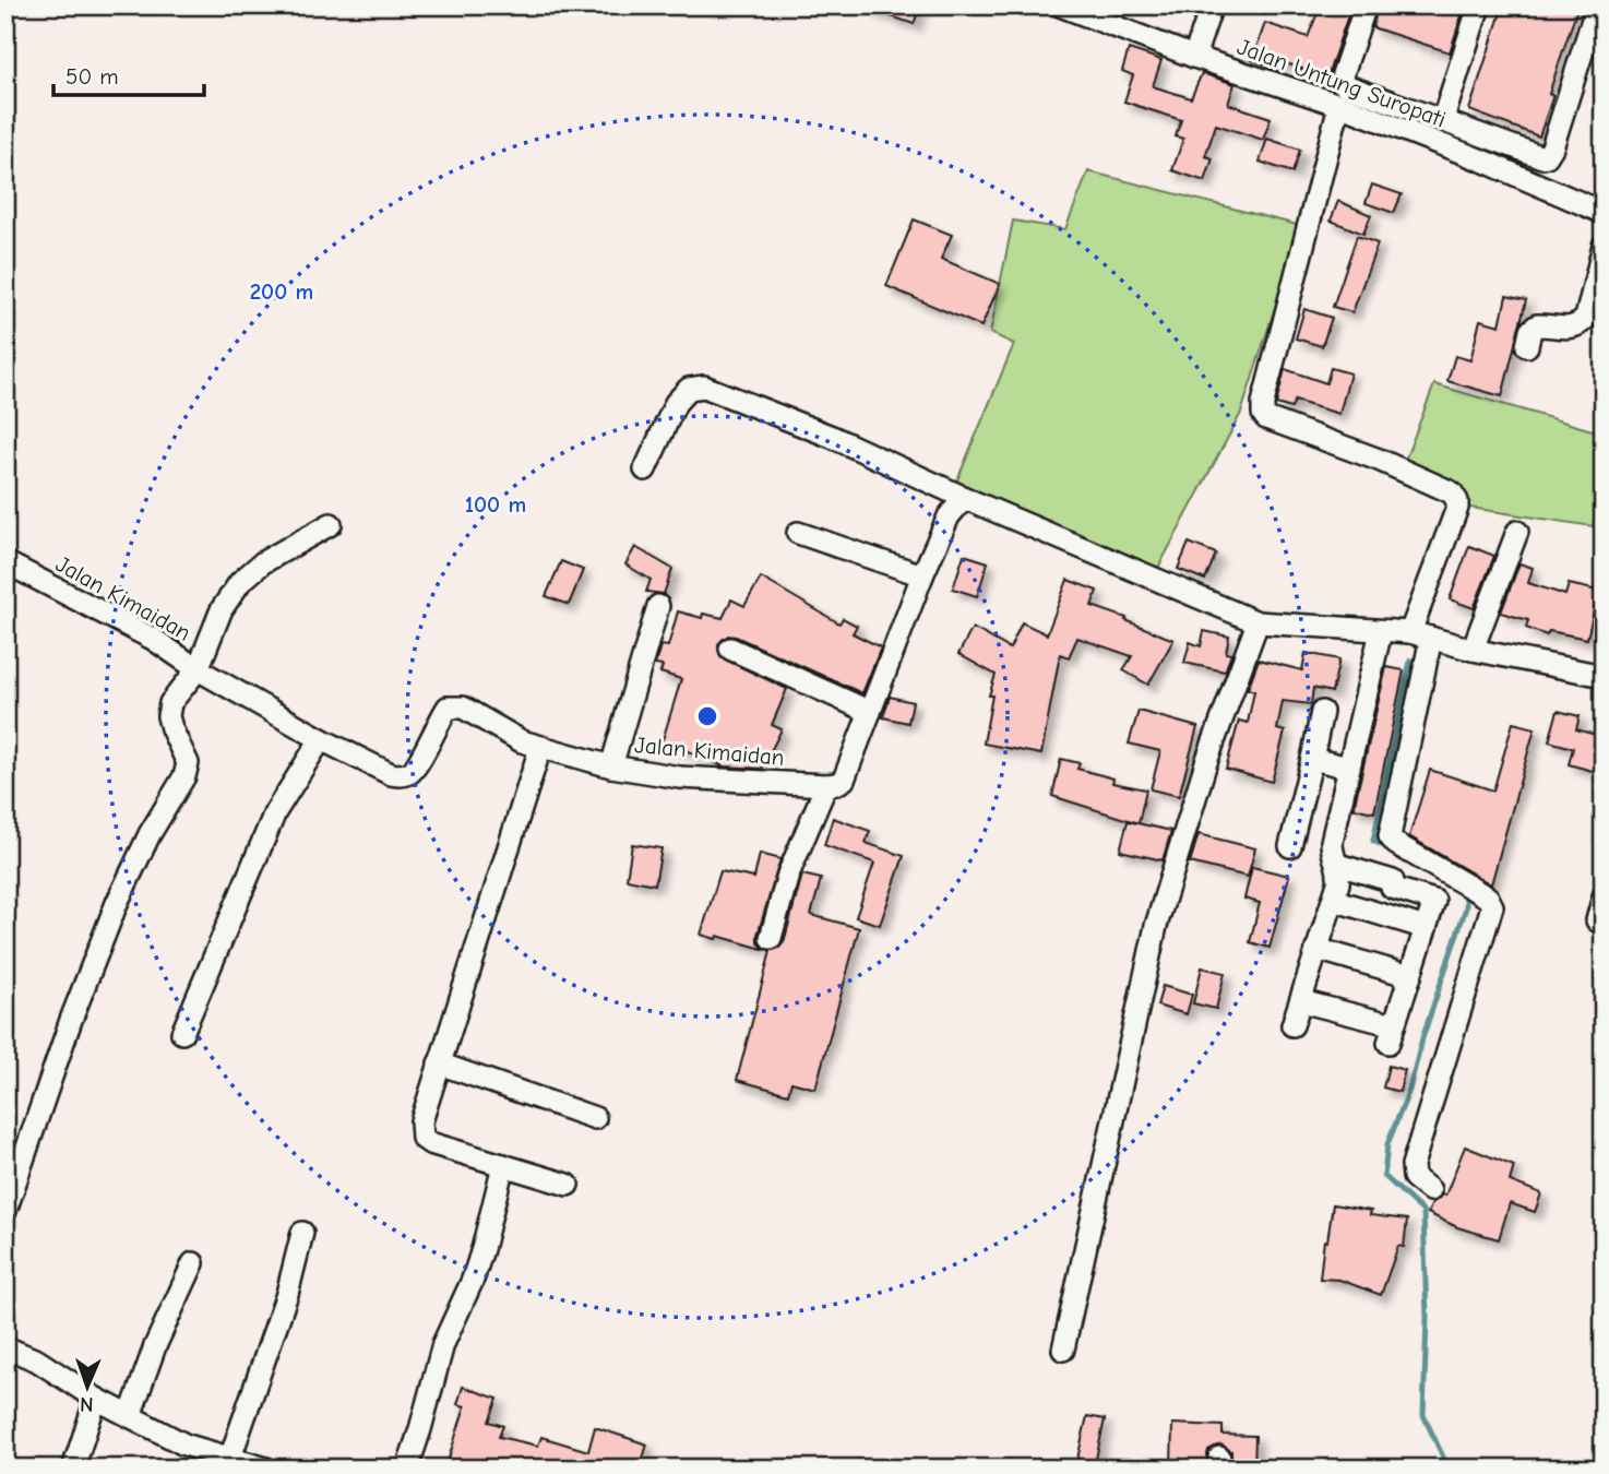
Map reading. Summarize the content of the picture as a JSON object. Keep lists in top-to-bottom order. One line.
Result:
{"streets":{"street":["Jalan Untung Suropati","Jalan Kimaidan"]},"scale_bar":"50 m","north":"bottom","rings":["200 m","100 m"]}
